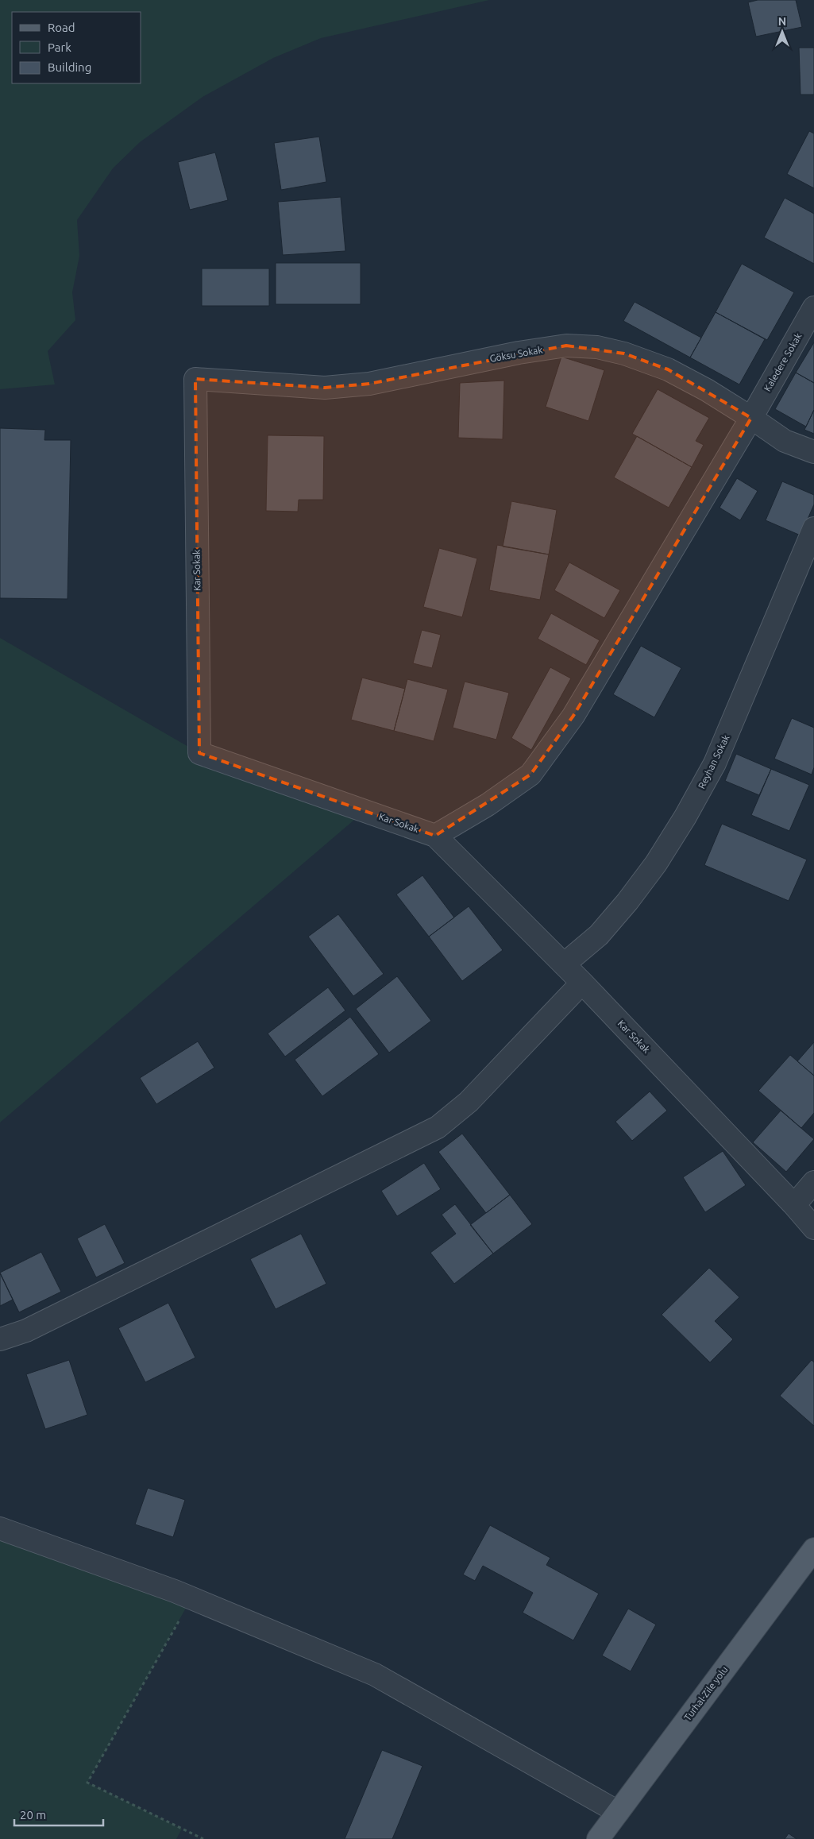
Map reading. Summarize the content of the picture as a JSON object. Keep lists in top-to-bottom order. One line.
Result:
{"streets":{"main road":["Turhal-Zile yolu"],"street":["Göksu Sokak","Kaledere Sokak","Kar Sokak","Reyhan Sokak"]},"crossings":[["Göksu Sokak","Kaledere Sokak"],["Göksu Sokak","Kar Sokak"],["Kaledere Sokak","Kar Sokak"],["Kar Sokak","Reyhan Sokak"]],"legend":["Road","Park","Building"],"scale_bar":"20 m","north":"top"}
